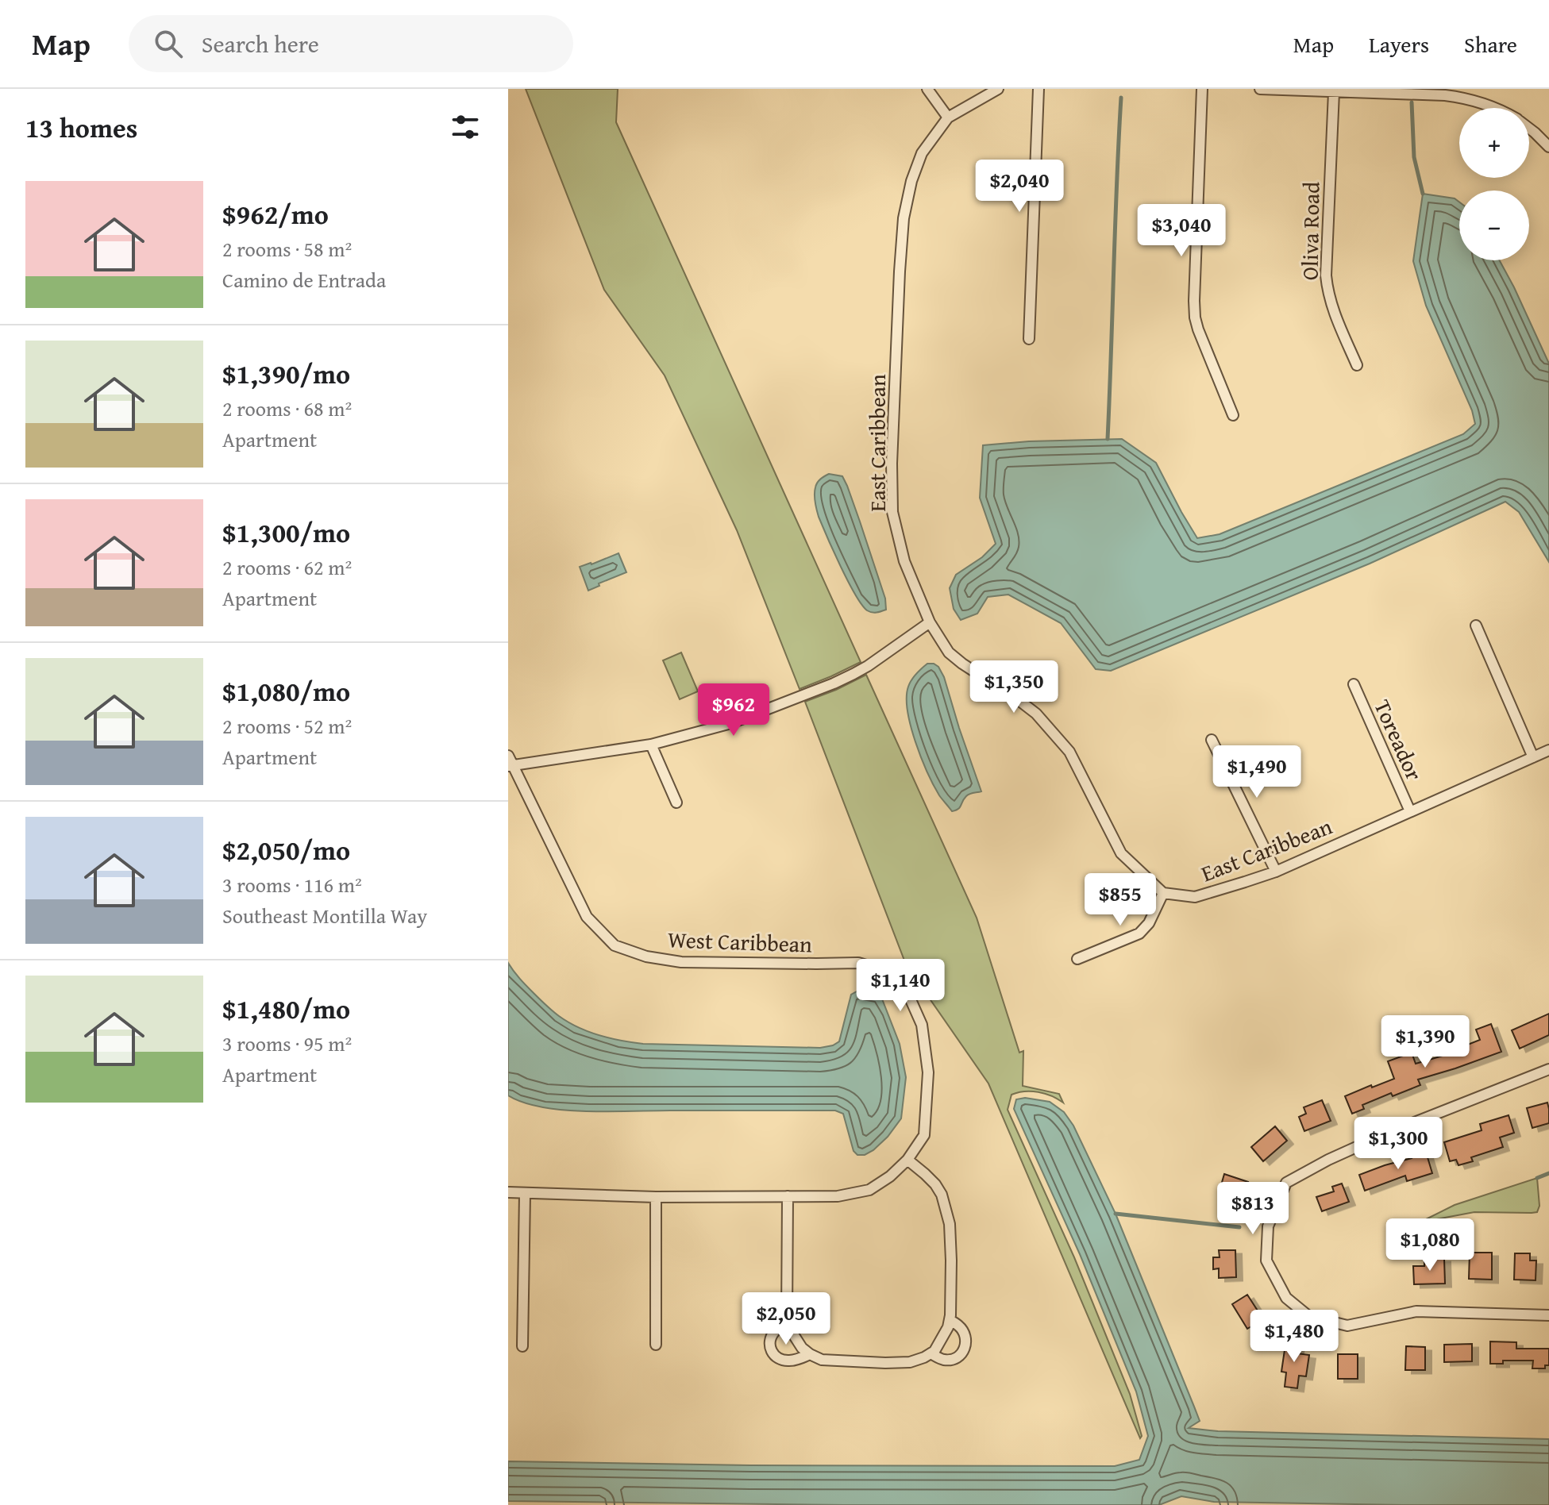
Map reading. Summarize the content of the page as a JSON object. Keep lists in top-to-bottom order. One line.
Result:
{"streets":{"street":["Oliva Road","East Caribbean","Toreador","West Caribbean"]},"crossings":[["East Caribbean","Toreador"]],"page":{"header":"Map","search":"Search here","nav":["Map","Layers","Share"],"heading":"13 homes","map_buttons":["+","−"],"price":["$2,040","$3,040","$1,350","$962","$1,490","$855","$1,140","$1,390","$1,300","$813","$1,080","$2,050","$1,480"],"list":[{"name":"$962/mo","note":"2 rooms · 58 m² · Camino de Entrada"},{"name":"$1,390/mo","note":"2 rooms · 68 m² · Apartment"},{"name":"$1,300/mo","note":"2 rooms · 62 m² · Apartment"},{"name":"$1,080/mo","note":"2 rooms · 52 m² · Apartment"},{"name":"$2,050/mo","note":"3 rooms · 116 m² · Southeast Montilla Way"},{"name":"$1,480/mo","note":"3 rooms · 95 m² · Apartment"}]}}
